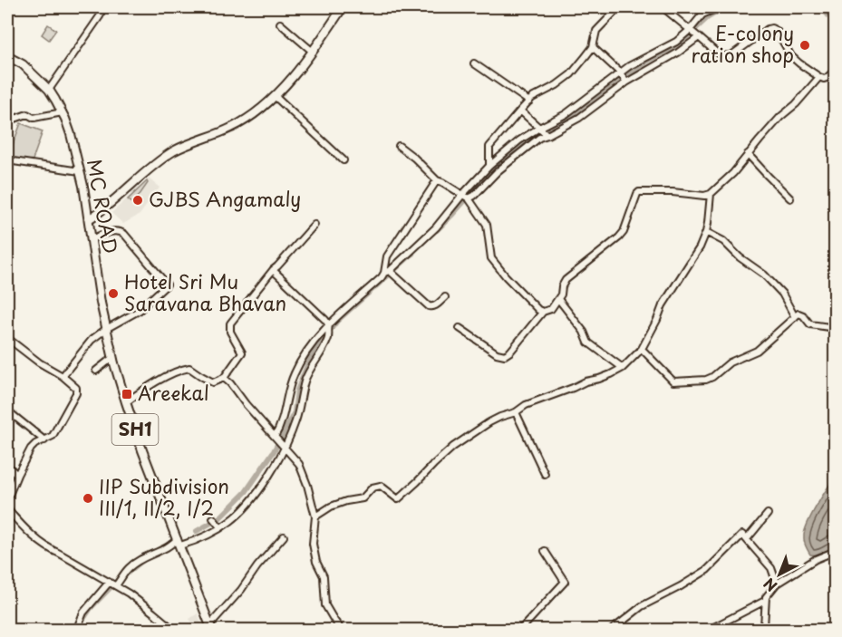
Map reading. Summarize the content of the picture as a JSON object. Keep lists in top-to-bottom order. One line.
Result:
{"streets":{"main road":["MC ROAD","SH1"]},"places":{"other":["E-colony ration shop","GJBS Angamaly","Hotel Sri Mu Saravana Bhavan","IIP Subdivision III/1, II/2, I/2"],"transit":["Areekal"]},"north":"bottom left"}
